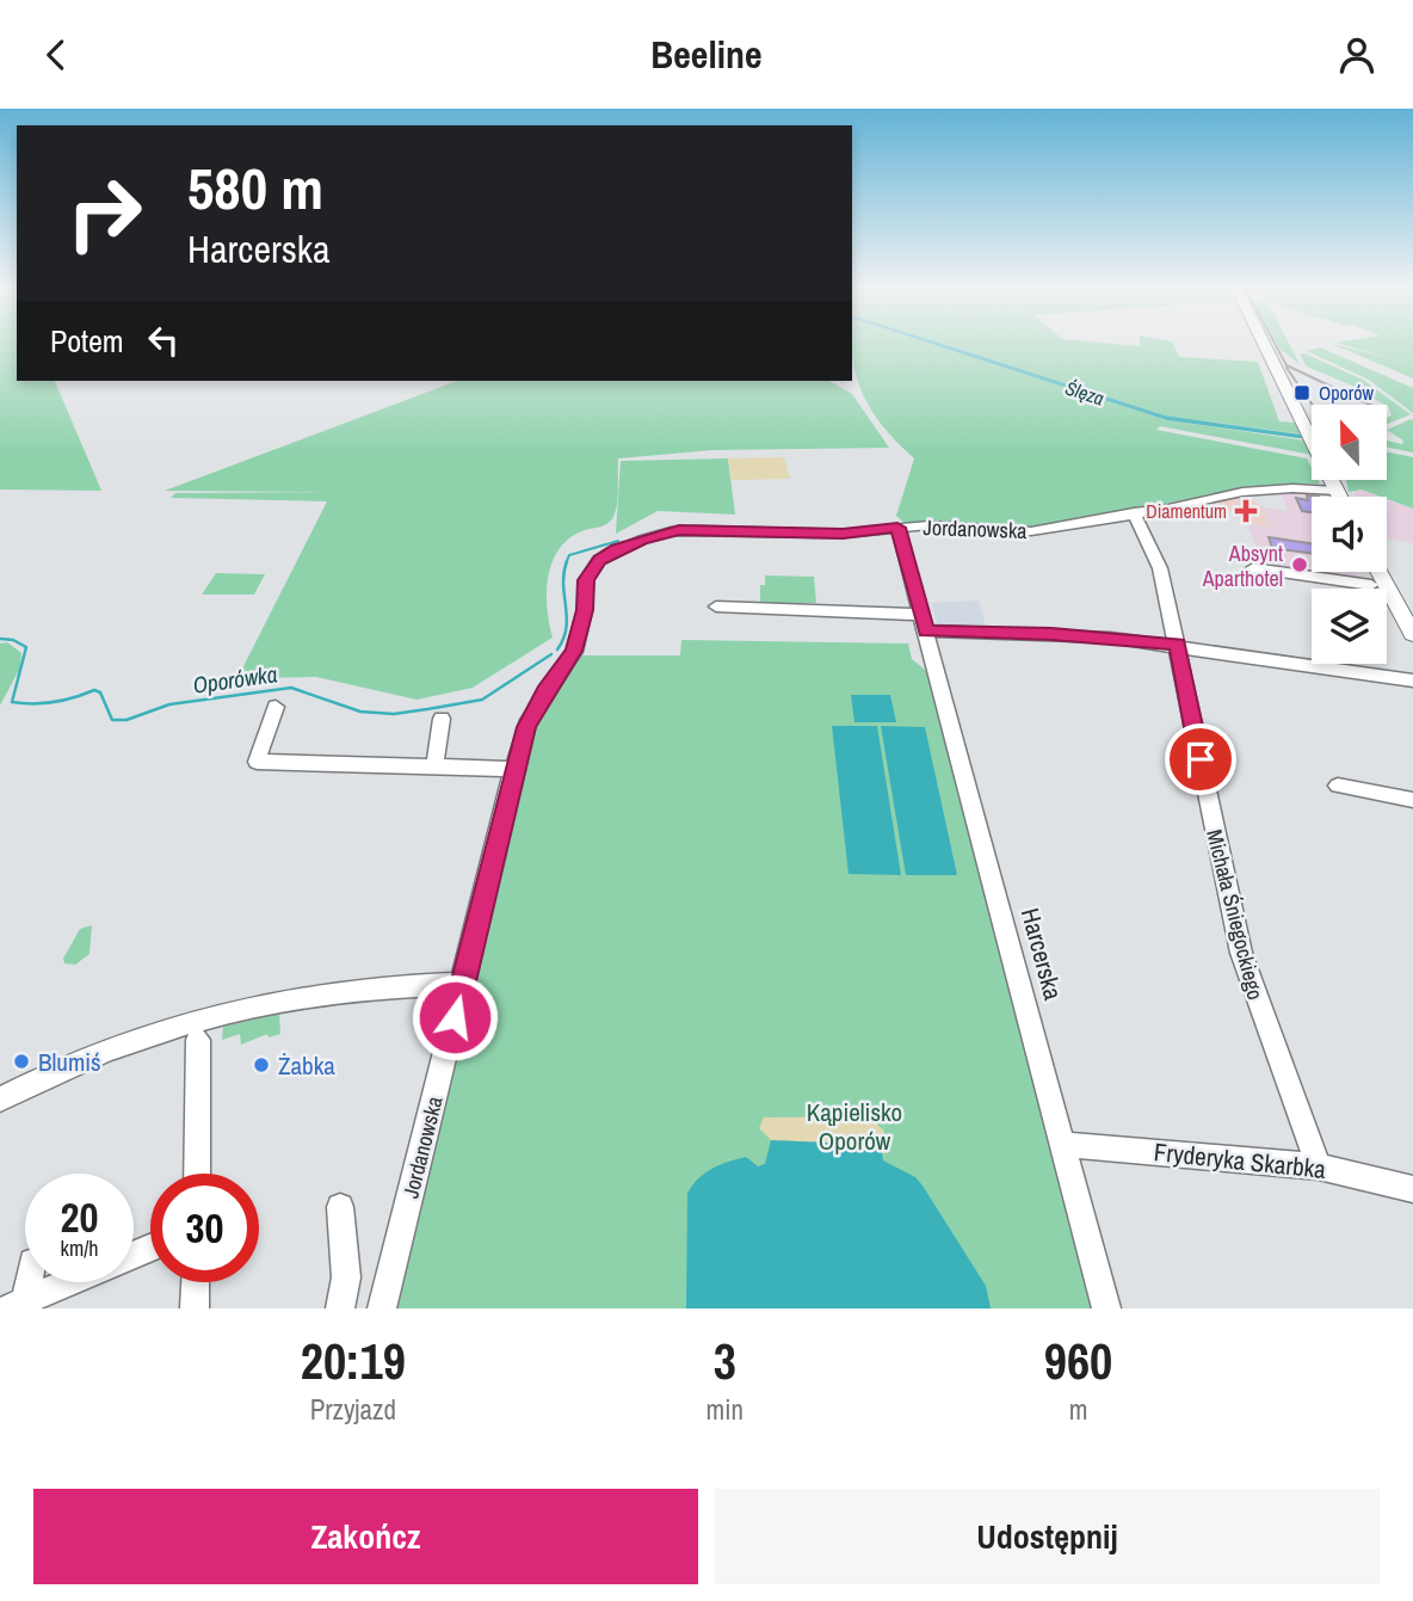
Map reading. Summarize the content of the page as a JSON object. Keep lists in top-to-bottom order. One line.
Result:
{"streets":{"street":["Jordanowska","Michała Śniegockiego","Harcerska","Fryderyka Skarbka"]},"crossings":[["Jordanowska","Michała Śniegockiego"],["Jordanowska","Harcerska"],["Michała Śniegockiego","Fryderyka Skarbka"],["Harcerska","Fryderyka Skarbka"]],"water":["Ślęza","Oporówka"],"parks":["Kąpielisko Oporów"],"places":{"transit":["Oporów"],"health":["Diamentum"],"other":["Absynt Aparthotel","Blumiś","Żabka"]},"north":"top","page":{"header":"Beeline","turn":["580 m","Harcerska"],"then":"Potem","speed":"20 km/h","limit":"30","eta":["20:19","Przyjazd","3","min","960","m"],"buttons":["Zakończ","Udostępnij"]}}
